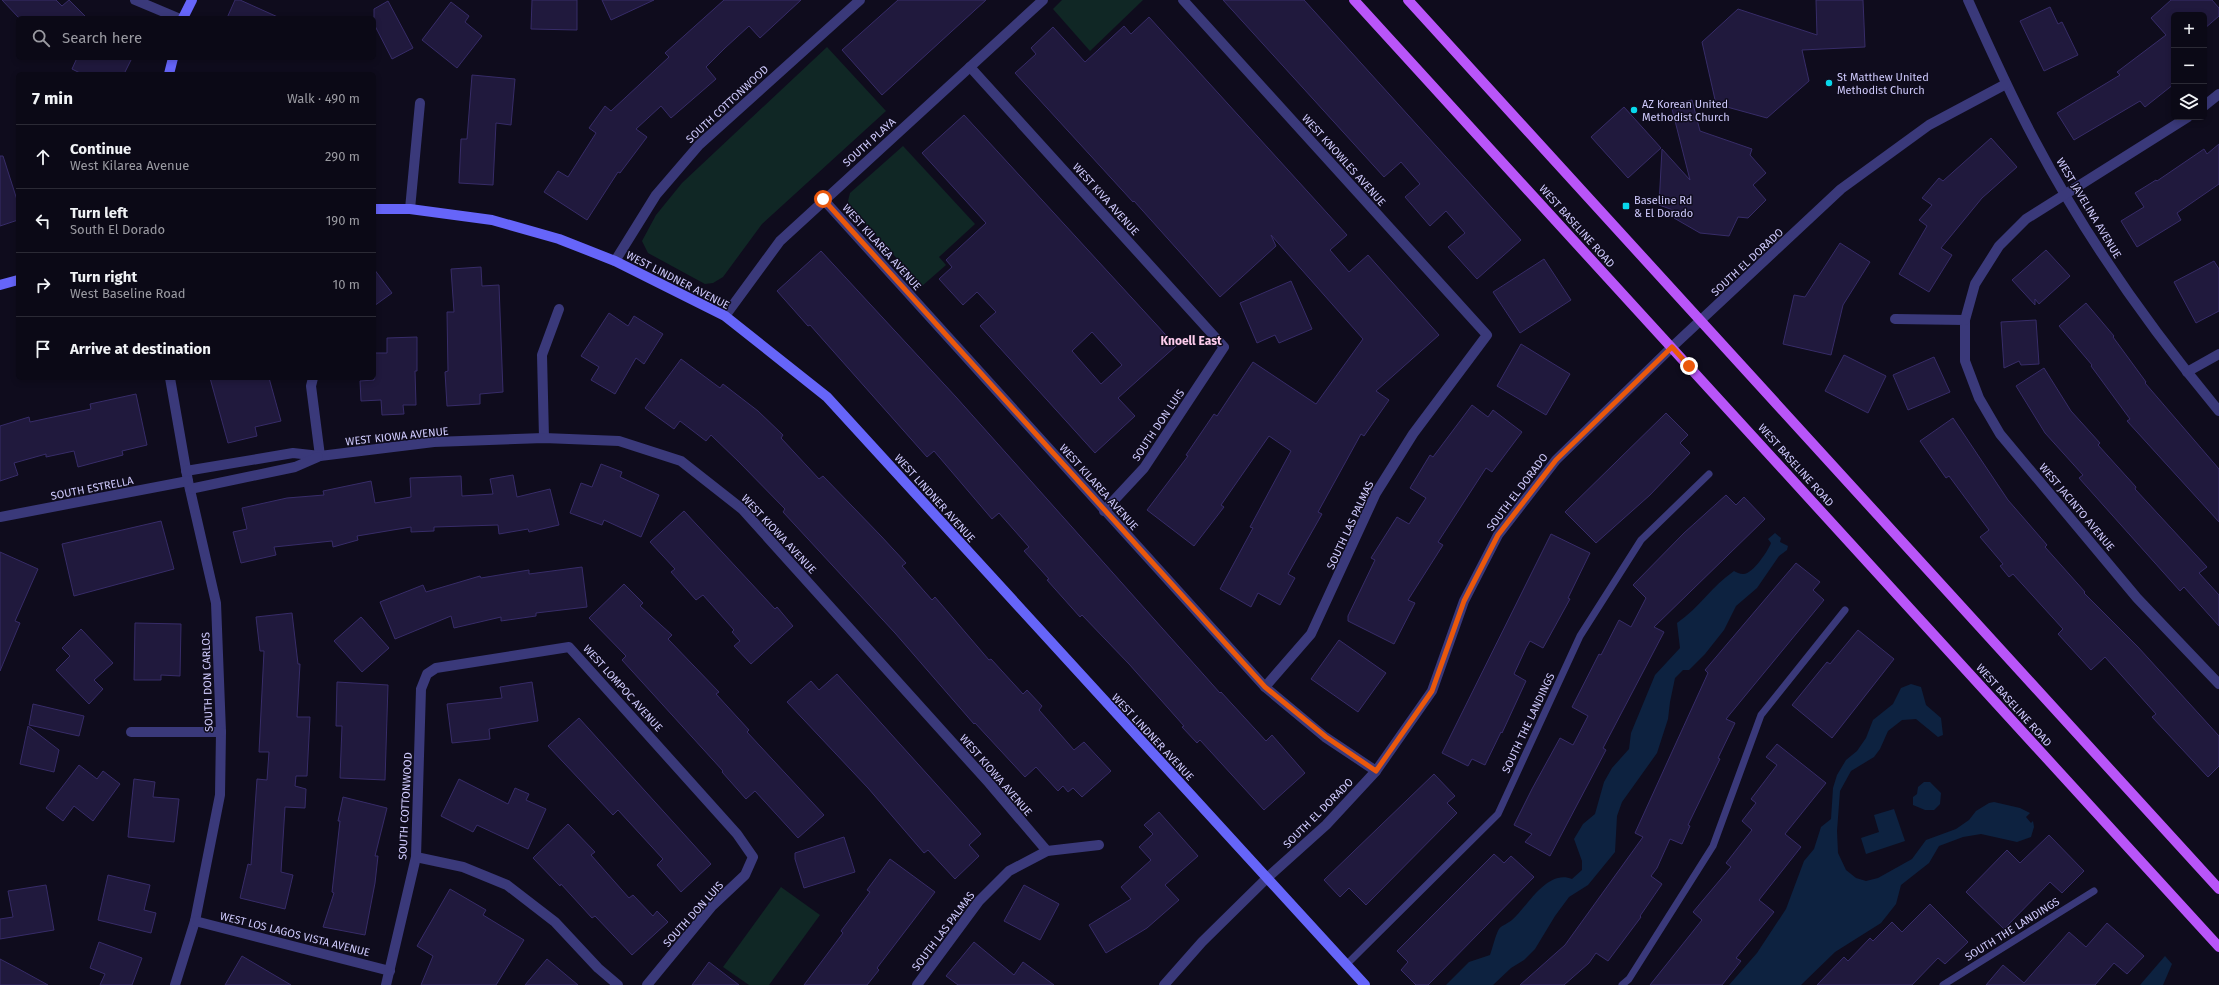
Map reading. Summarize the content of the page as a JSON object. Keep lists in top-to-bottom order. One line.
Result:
{"streets":{"main road":["WEST BASELINE ROAD"],"street":["SOUTH COTTONWOOD","SOUTH PLAYA","WEST KNOWLES AVENUE","WEST KIVA AVENUE","WEST JAVELINA AVENUE","WEST KILAREA AVENUE","SOUTH EL DORADO","WEST LINDNER AVENUE","SOUTH DON LUIS","WEST KIOWA AVENUE","SOUTH ESTRELLA","WEST JACINTO AVENUE","SOUTH LAS PALMAS","SOUTH DON CARLOS","WEST LOMPOC AVENUE","WEST LOS LAGOS VISTA AVENUE"],"lane":["SOUTH THE LANDINGS"]},"crossings":[["SOUTH COTTONWOOD","WEST LINDNER AVENUE"],["SOUTH COTTONWOOD","WEST LOMPOC AVENUE"],["SOUTH COTTONWOOD","WEST LOS LAGOS VISTA AVENUE"],["SOUTH PLAYA","WEST KIVA AVENUE"],["SOUTH PLAYA","WEST KILAREA AVENUE"],["SOUTH PLAYA","WEST LINDNER AVENUE"],["WEST KNOWLES AVENUE","SOUTH LAS PALMAS"],["WEST KIVA AVENUE","SOUTH DON LUIS"],["WEST JAVELINA AVENUE","SOUTH EL DORADO"],["WEST JAVELINA AVENUE","WEST JACINTO AVENUE"],["WEST BASELINE ROAD","SOUTH EL DORADO"],["WEST KILAREA AVENUE","SOUTH EL DORADO"],["WEST KILAREA AVENUE","SOUTH DON LUIS"],["WEST KILAREA AVENUE","SOUTH LAS PALMAS"],["SOUTH EL DORADO","WEST LINDNER AVENUE"],["WEST LINDNER AVENUE","SOUTH THE LANDINGS"],["SOUTH DON LUIS","WEST LOMPOC AVENUE"],["WEST KIOWA AVENUE","SOUTH ESTRELLA"],["WEST KIOWA AVENUE","SOUTH LAS PALMAS"],["WEST KIOWA AVENUE","SOUTH DON CARLOS"],["SOUTH ESTRELLA","SOUTH DON CARLOS"],["SOUTH DON CARLOS","WEST LOS LAGOS VISTA AVENUE"]],"districts":["Knoell East"],"places":{"other":["St Matthew United Methodist Church","AZ Korean United Methodist Church"],"transit":["Baseline Rd & El Dorado"]},"page":{"map_buttons":["+","−"],"search":"Search here","heading":["7 min","Walk · 490 m"],"list":[["Continue","West Kilarea Avenue","290 m"],["Turn left","South El Dorado","190 m"],["Turn right","West Baseline Road","10 m"],"Arrive at destination"]}}
